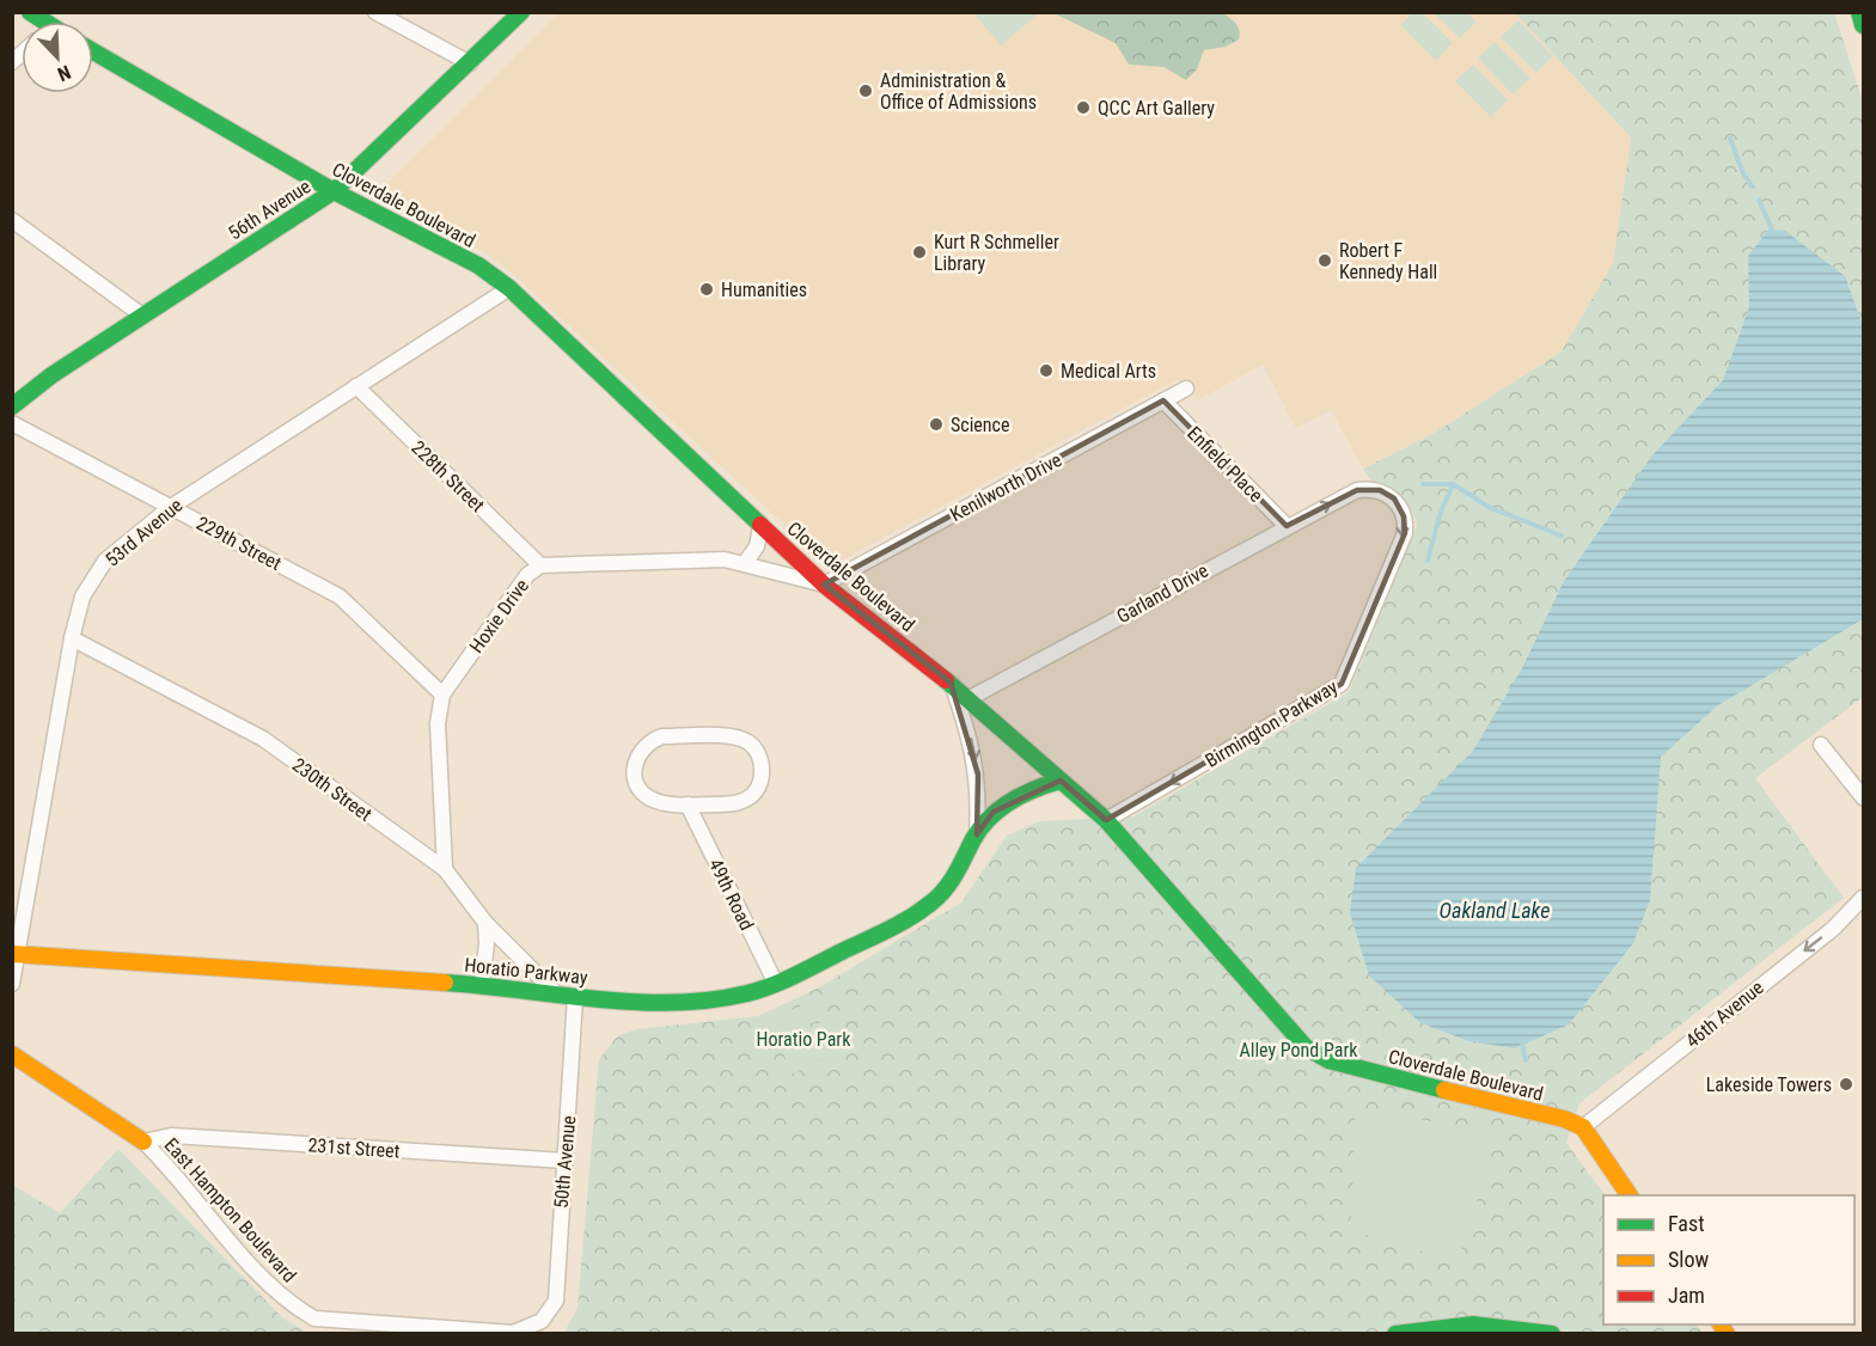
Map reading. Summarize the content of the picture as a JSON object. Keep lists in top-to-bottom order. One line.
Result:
{"streets":{"main road":["Cloverdale Boulevard","56th Avenue","Horatio Parkway","East Hampton Boulevard"],"street":["Enfield Place","228th Street","Kenilworth Drive","53rd Avenue","229th Street","Garland Drive","Hoxie Drive","Birmington Parkway","230th Street","49th Road","46th Avenue","231st Street","50th Avenue"]},"crossings":[["Cloverdale Boulevard","56th Avenue"],["Cloverdale Boulevard","Kenilworth Drive"],["Cloverdale Boulevard","53rd Avenue"],["Cloverdale Boulevard","Garland Drive"],["Cloverdale Boulevard","Hoxie Drive"],["Cloverdale Boulevard","Birmington Parkway"],["Cloverdale Boulevard","Horatio Parkway"],["Cloverdale Boulevard","46th Avenue"],["Enfield Place","Kenilworth Drive"],["Enfield Place","Garland Drive"],["228th Street","53rd Avenue"],["228th Street","Hoxie Drive"],["Kenilworth Drive","Hoxie Drive"],["53rd Avenue","229th Street"],["53rd Avenue","230th Street"],["53rd Avenue","Horatio Parkway"],["229th Street","Hoxie Drive"],["Garland Drive","Birmington Parkway"],["Hoxie Drive","230th Street"],["230th Street","Horatio Parkway"],["49th Road","Horatio Parkway"],["Horatio Parkway","50th Avenue"],["231st Street","50th Avenue"],["231st Street","East Hampton Boulevard"],["50th Avenue","East Hampton Boulevard"]],"one_way":["Birmington Parkway","46th Avenue"],"water":["Oakland Lake"],"parks":["Horatio Park","Alley Pond Park"],"places":["Administration & Office of Admissions","QCC Art Gallery","Kurt R Schmeller Library","Robert F Kennedy Hall","Humanities","Medical Arts","Science","Lakeside Towers"],"legend":["Fast","Slow","Jam"],"north":"bottom right"}
